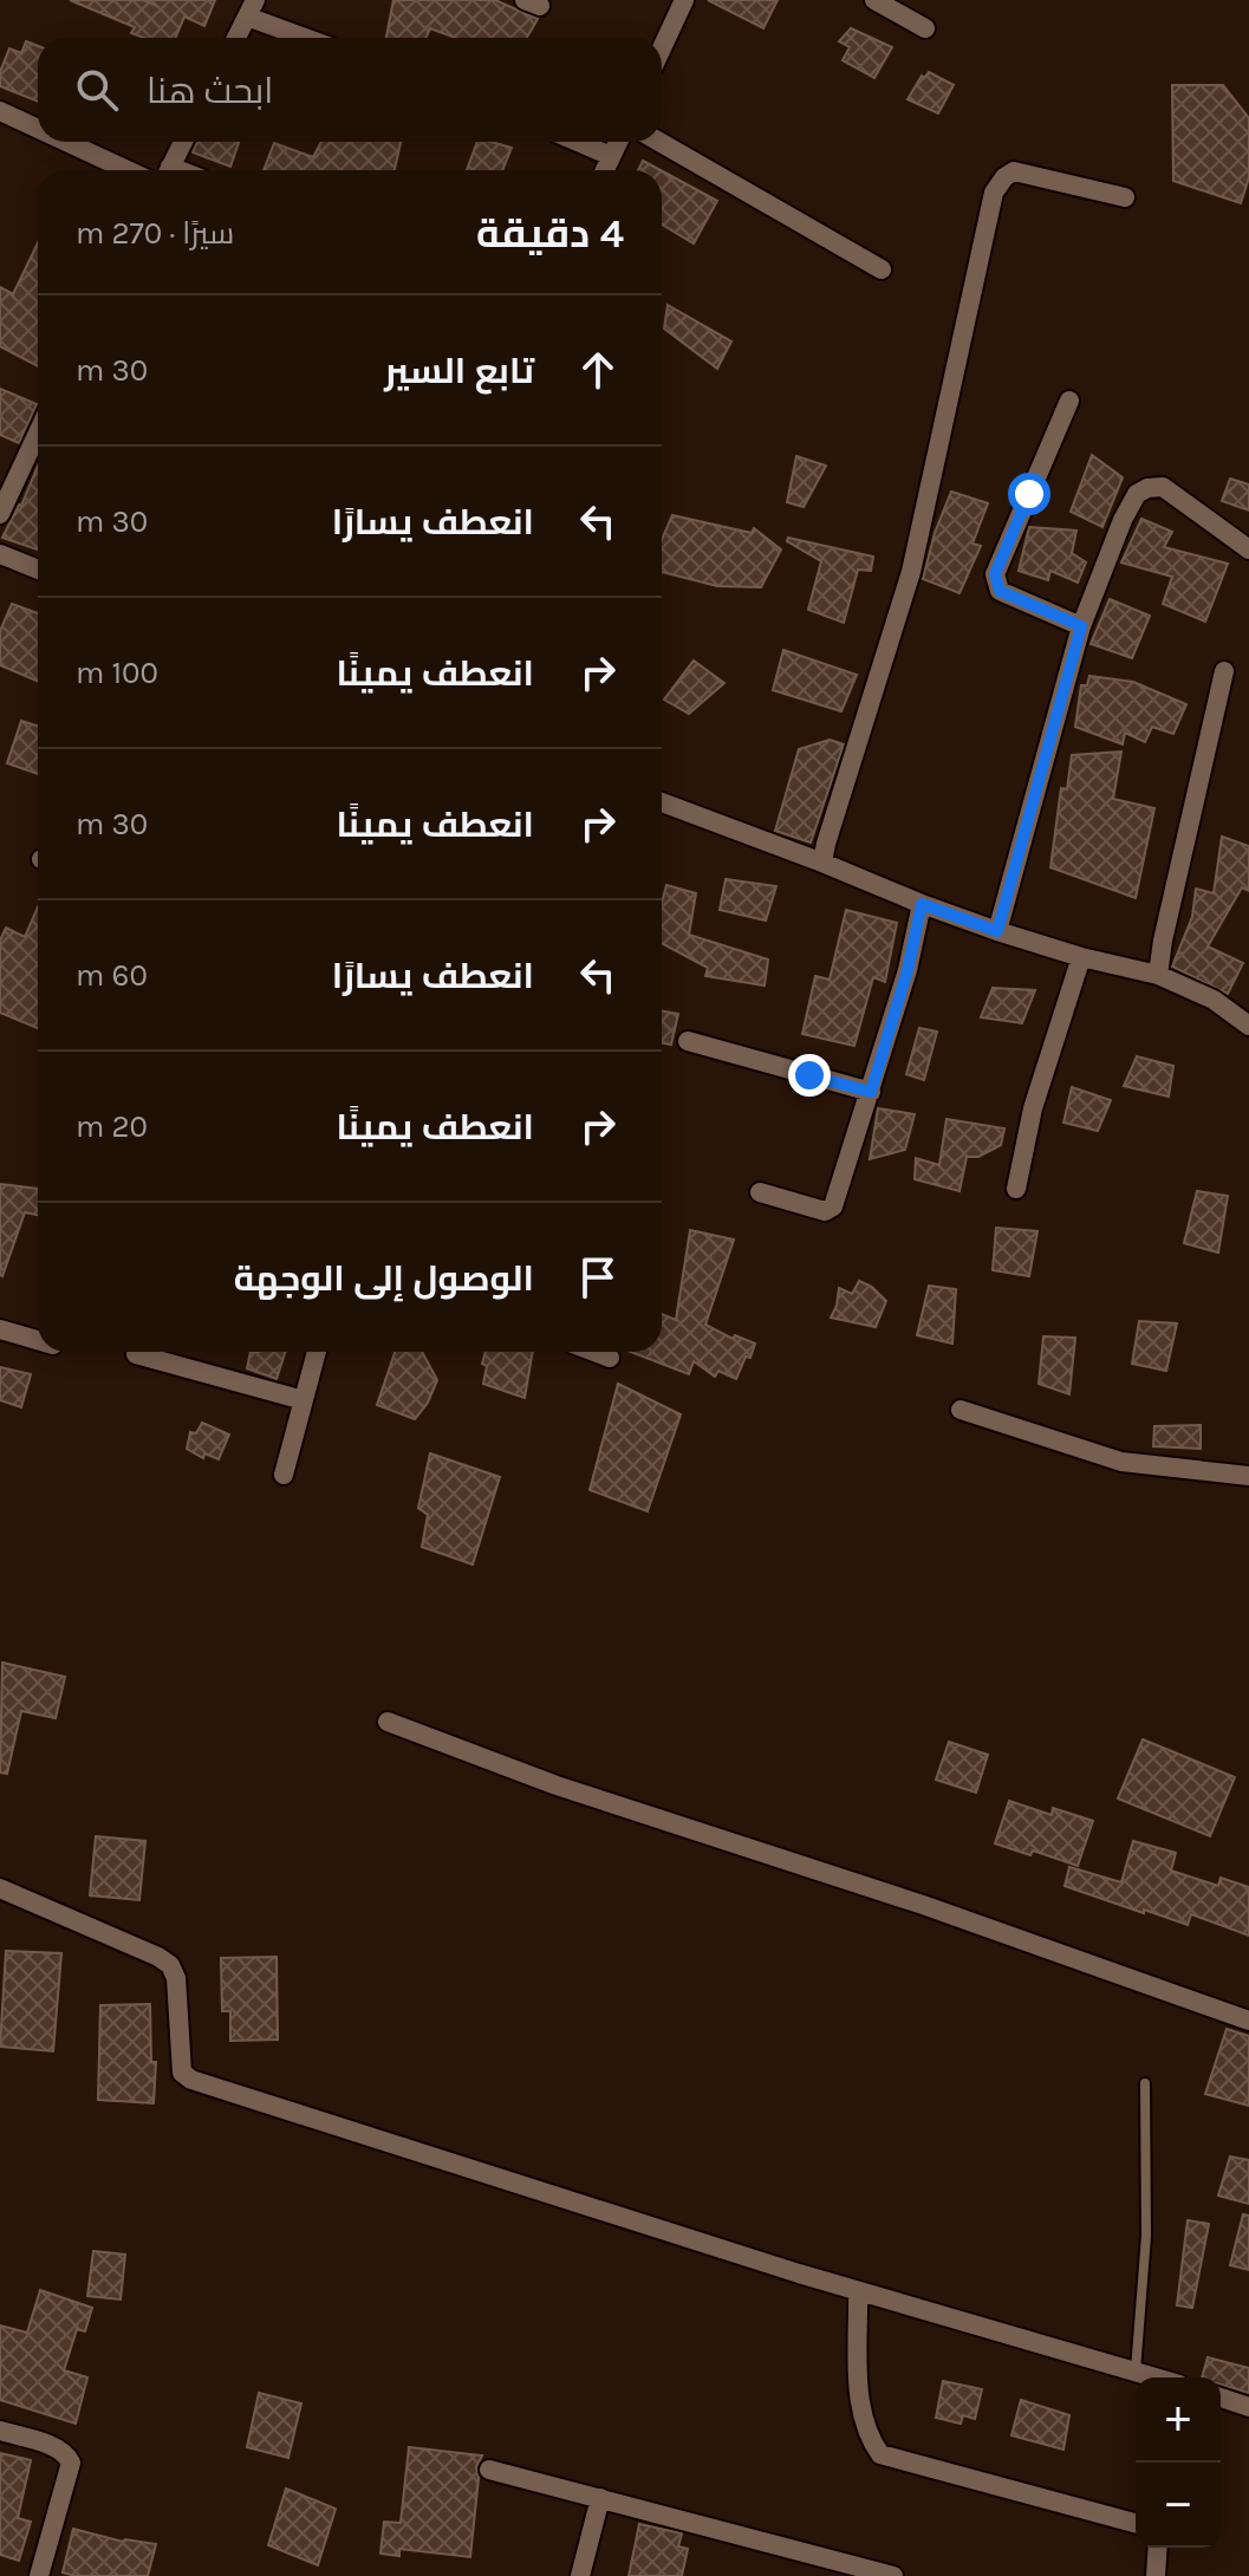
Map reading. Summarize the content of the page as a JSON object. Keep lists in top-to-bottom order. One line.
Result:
{"page":{"search":"ابحث هنا","heading":["4 دقيقة","سيرًا · 270 m"],"list":[["تابع السير","30 m"],["انعطف يسارًا","30 m"],["انعطف يمينًا","100 m"],["انعطف يمينًا","30 m"],["انعطف يسارًا","60 m"],["انعطف يمينًا","20 m"],"الوصول إلى الوجهة"],"map_buttons":["+","−"]}}
